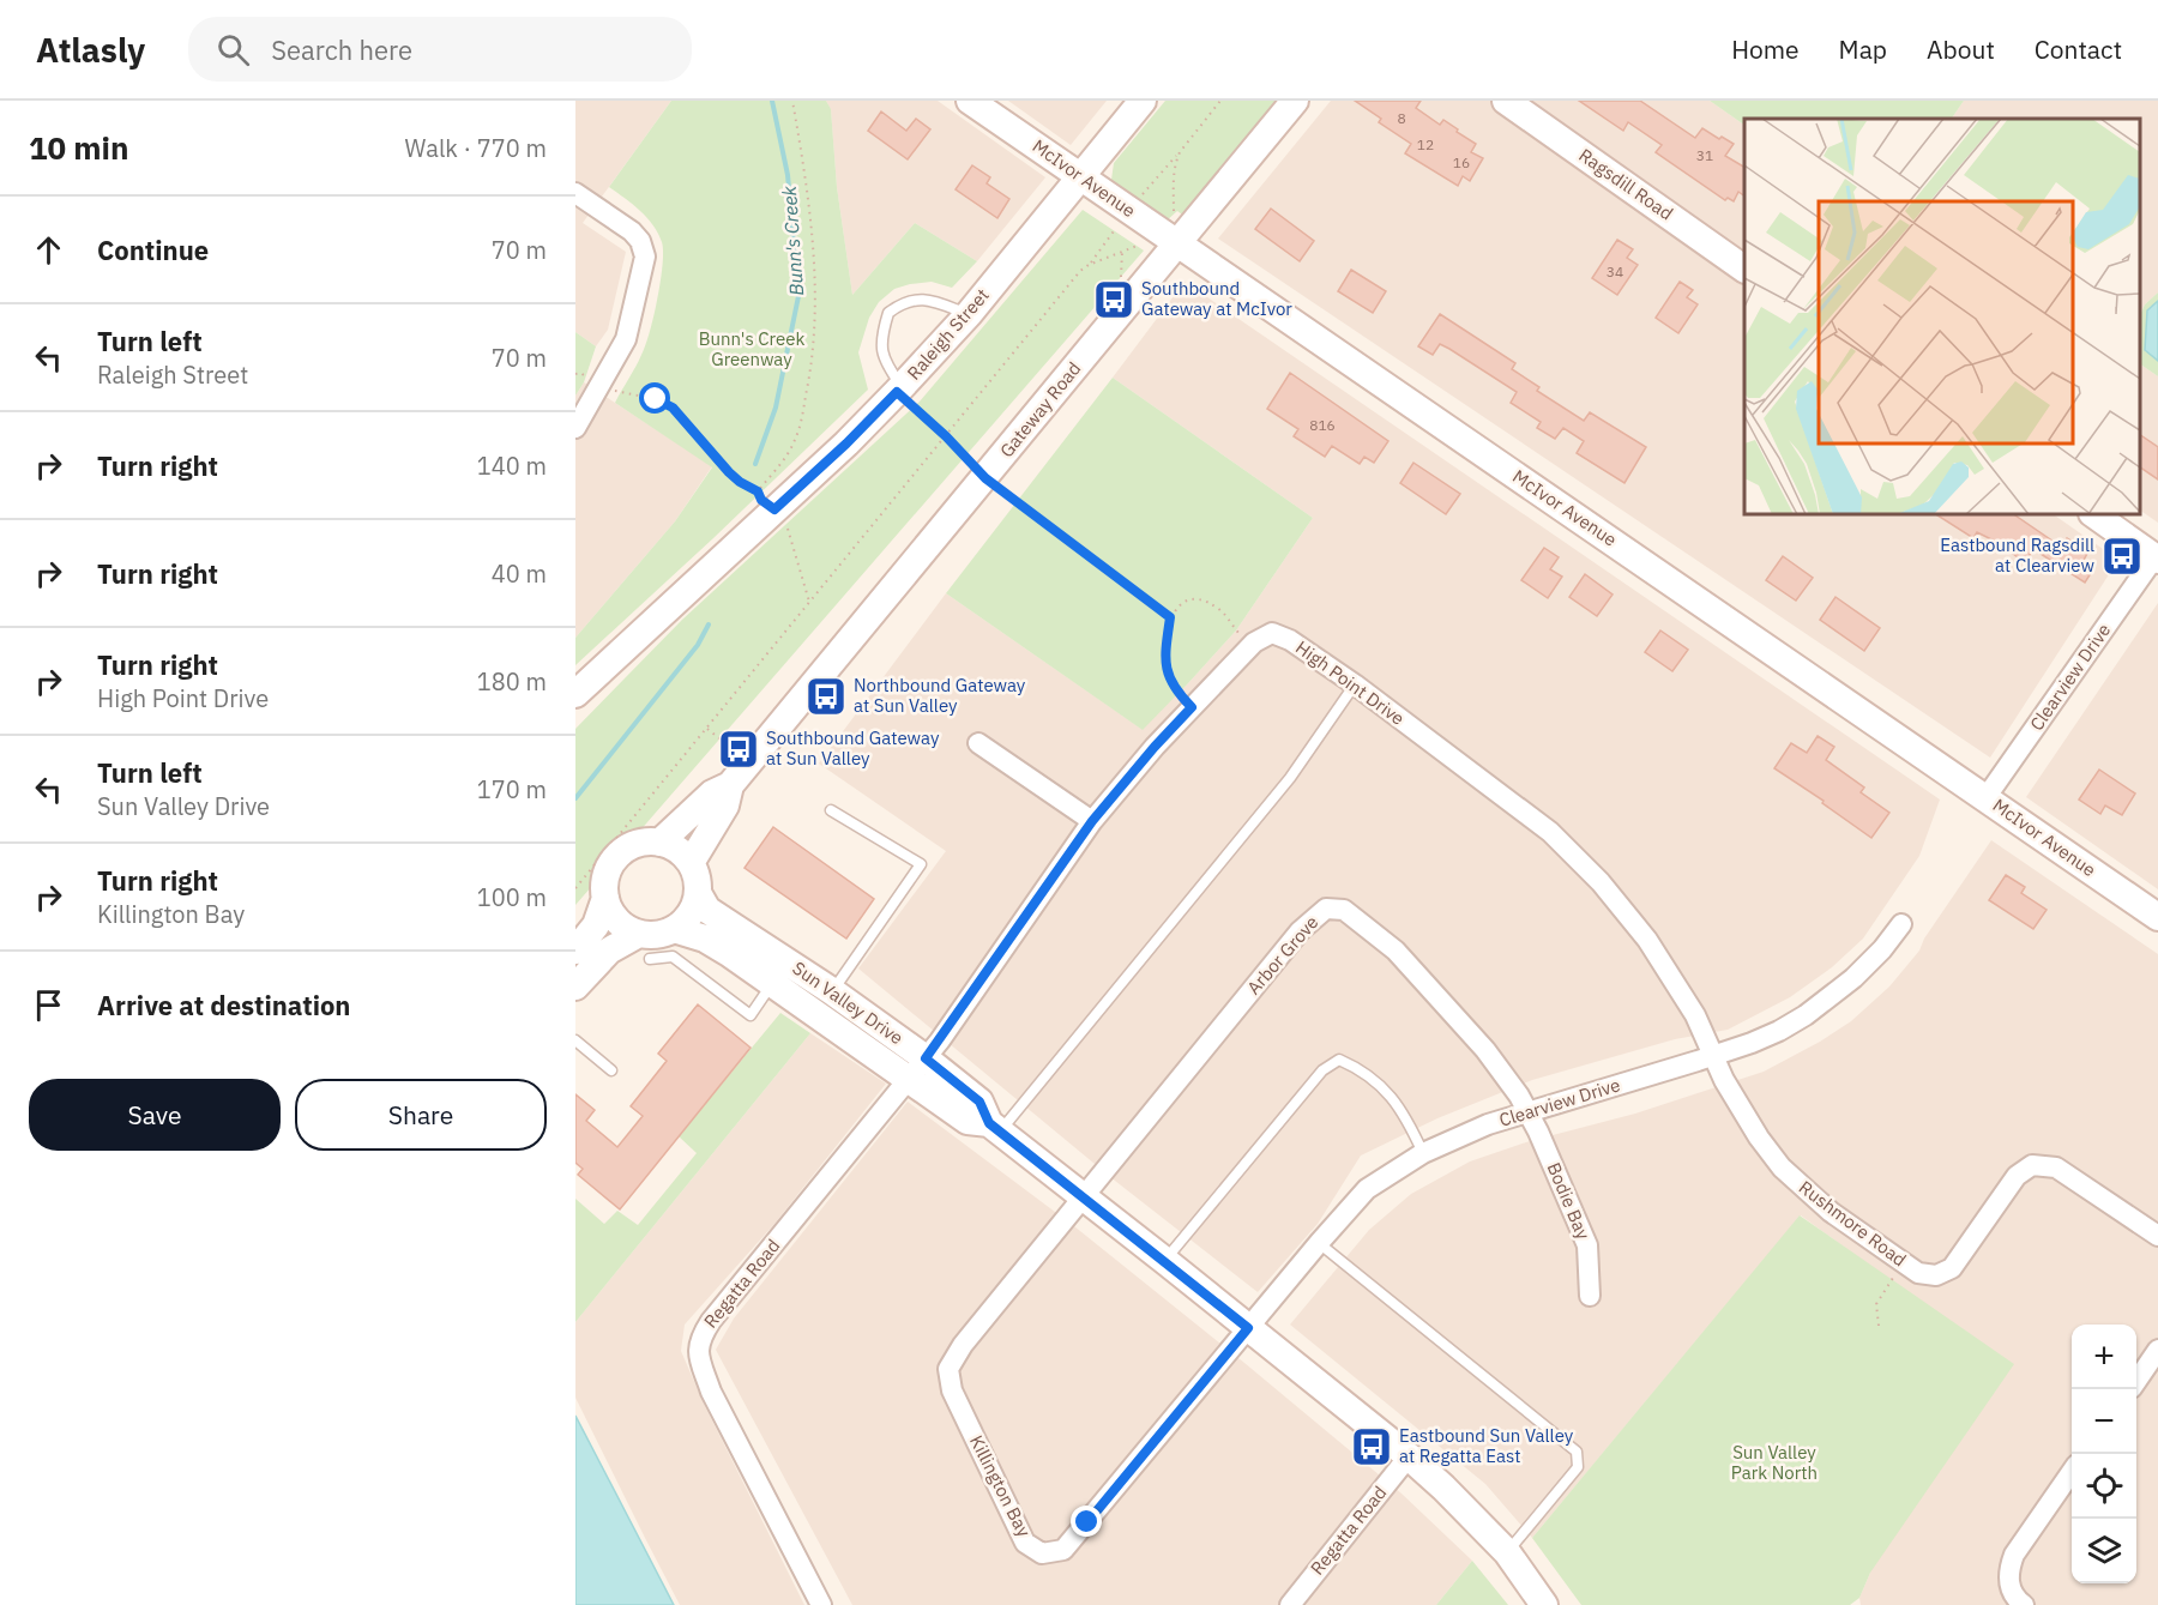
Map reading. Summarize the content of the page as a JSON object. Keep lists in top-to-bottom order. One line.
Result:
{"streets":{"street":["McIvor Avenue","Ragsdill Road","Raleigh Street","Gateway Road","Clearview Drive","High Point Drive","Arbor Grove","Sun Valley Drive","Bodie Bay","Rushmore Road","Regatta Road","Killington Bay"]},"crossings":[["McIvor Avenue","Raleigh Street"],["McIvor Avenue","Gateway Road"],["McIvor Avenue","Clearview Drive"],["Gateway Road","Sun Valley Drive"],["Clearview Drive","High Point Drive"],["Clearview Drive","Arbor Grove"],["Clearview Drive","Sun Valley Drive"],["Clearview Drive","Bodie Bay"],["Clearview Drive","Rushmore Road"],["Clearview Drive","Killington Bay"],["High Point Drive","Sun Valley Drive"],["High Point Drive","Rushmore Road"],["High Point Drive","Regatta Road"],["Arbor Grove","Sun Valley Drive"],["Arbor Grove","Bodie Bay"],["Arbor Grove","Killington Bay"],["Sun Valley Drive","Regatta Road"],["Sun Valley Drive","Killington Bay"]],"water":["Bunn's Creek"],"parks":["Bunn's Creek Greenway","Sun Valley Park North"],"places":{"bus stop":["Southbound Gateway at McIvor","Eastbound Ragsdill at Clearview","Northbound Gateway at Sun Valley","Southbound Gateway at Sun Valley","Eastbound Sun Valley at Regatta East"]},"house_numbers":["8","12","31","16","34","816"],"page":{"header":"Atlasly","search":"Search here","nav":["Home","Map","About","Contact"],"heading":["10 min","Walk · 770 m"],"list":[["Continue","70 m"],["Turn left","Raleigh Street","70 m"],["Turn right","140 m"],["Turn right","40 m"],["Turn right","High Point Drive","180 m"],["Turn left","Sun Valley Drive","170 m"],["Turn right","Killington Bay","100 m"],"Arrive at destination"],"buttons":["Save","Share"],"map_buttons":["+","−"]}}
